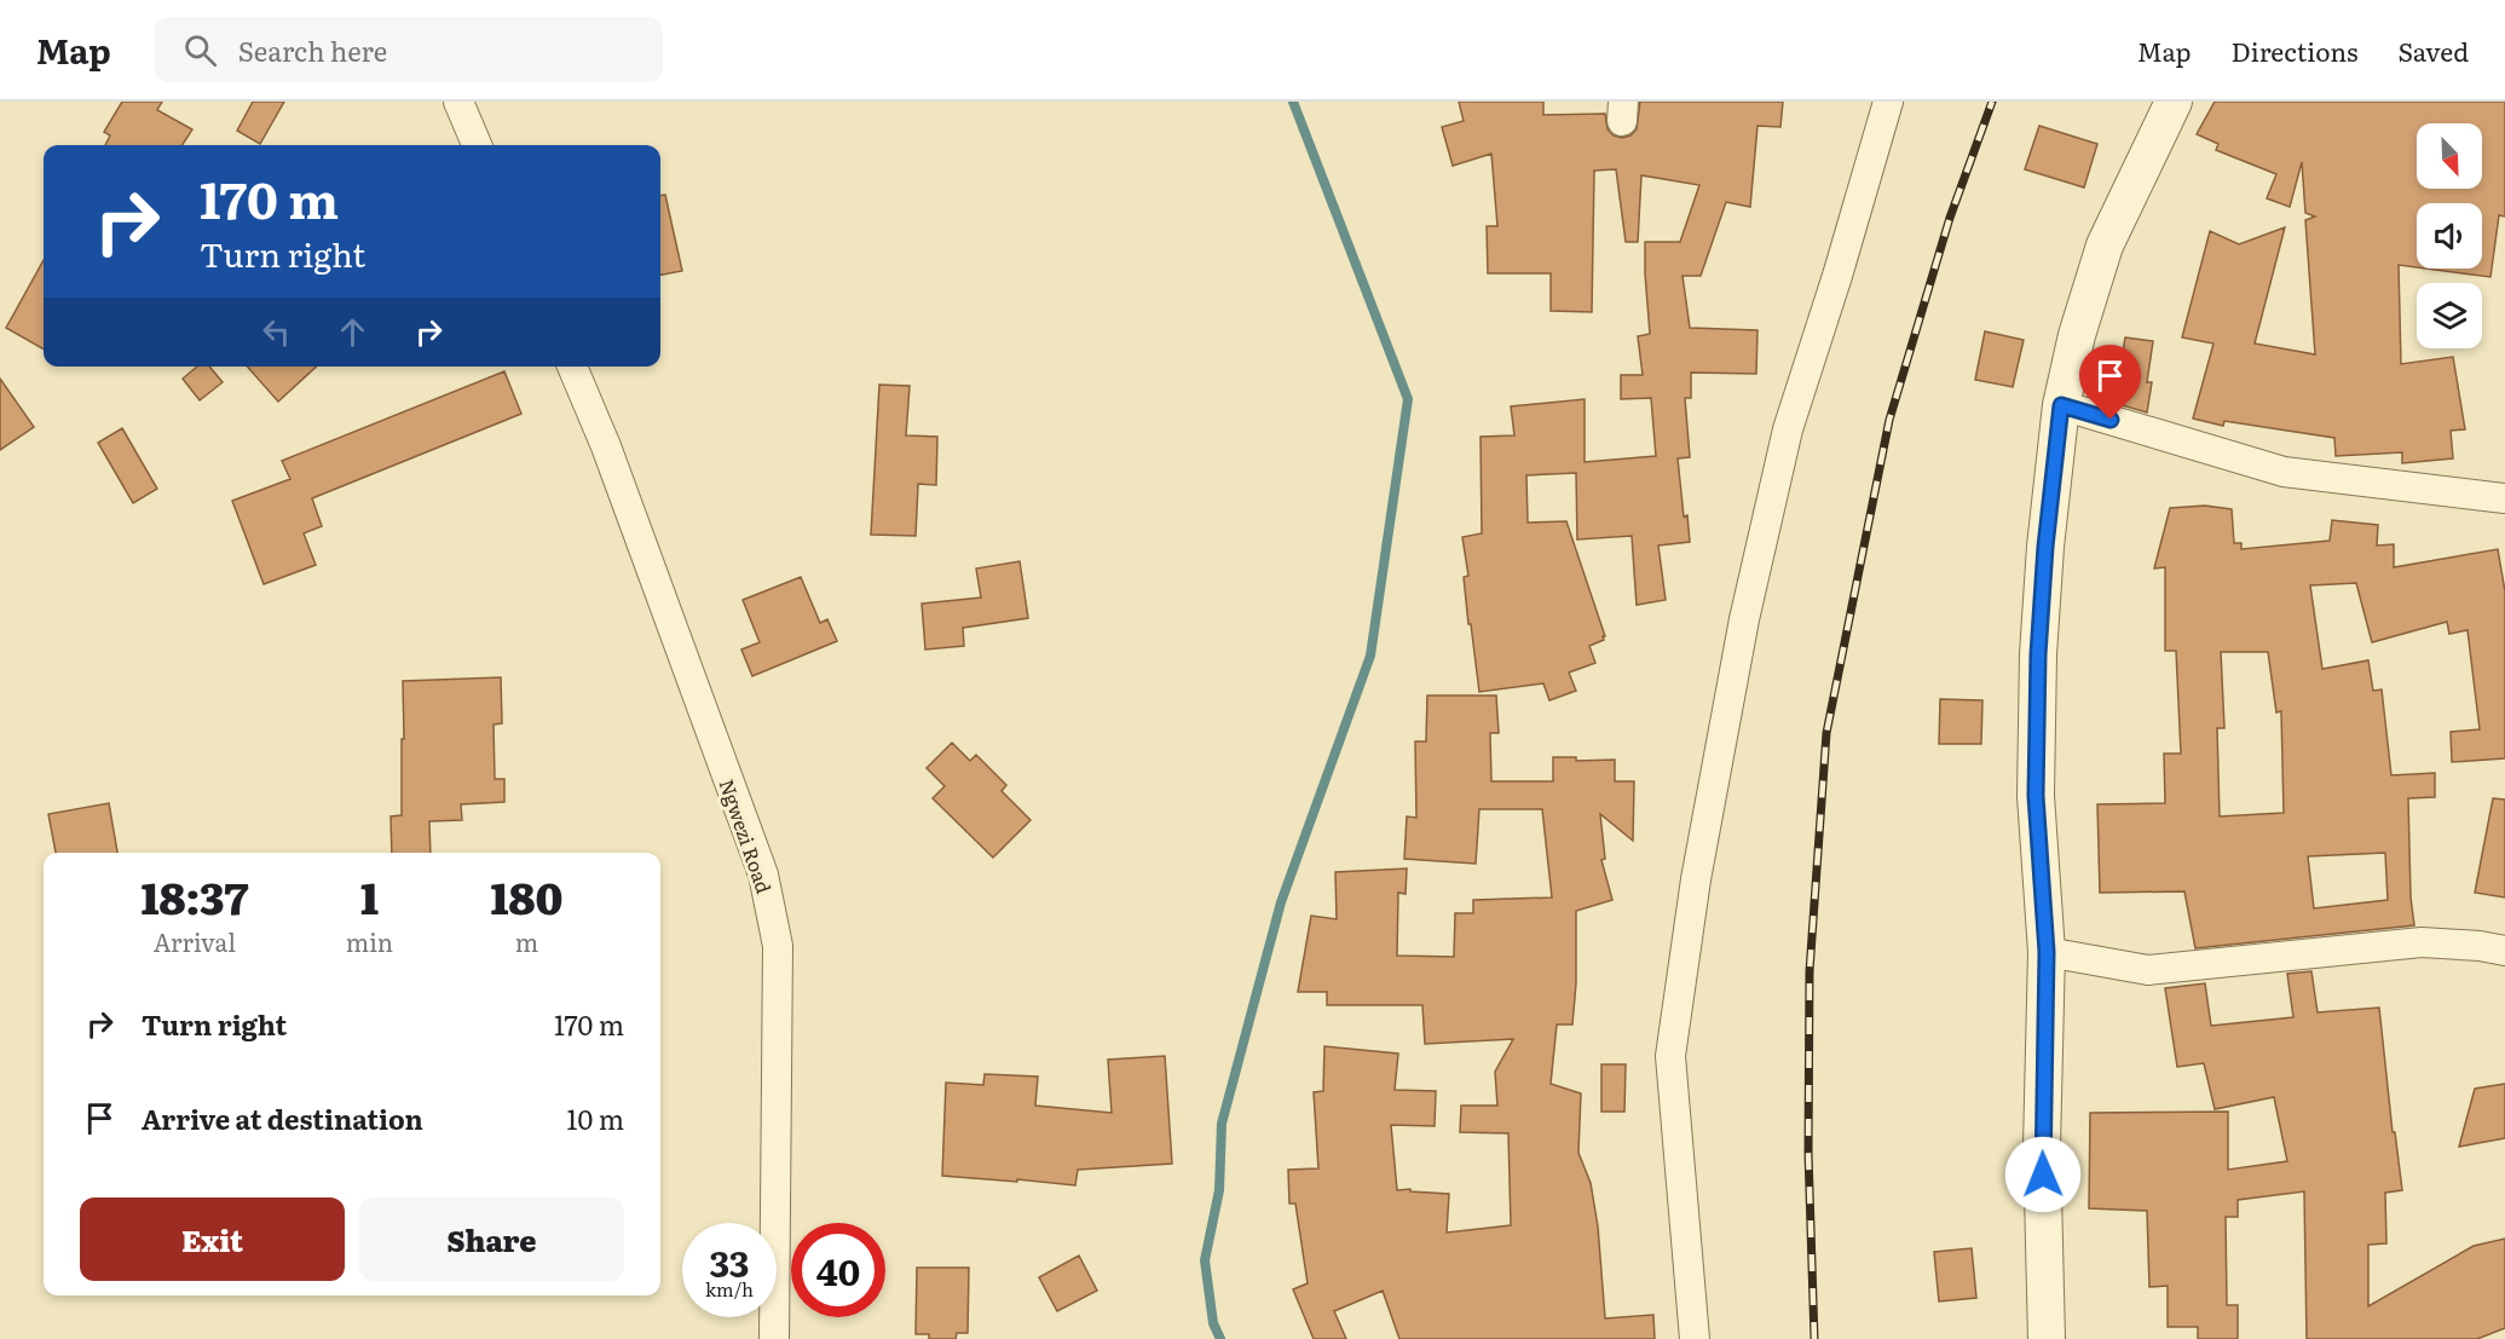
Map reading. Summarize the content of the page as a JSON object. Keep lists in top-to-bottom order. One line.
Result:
{"streets":{"street":["Ngwezi Road"]},"north":"bottom right","page":{"header":"Map","search":"Search here","nav":["Map","Directions","Saved"],"turn":["170 m","Turn right"],"eta":["18:37","Arrival","1","min","180","m"],"list":[{"name":"Turn right","value":"170 m"},{"name":"Arrive at destination","value":"10 m"}],"buttons":["Exit","Share"],"speed":"33 km/h","limit":"40"}}
